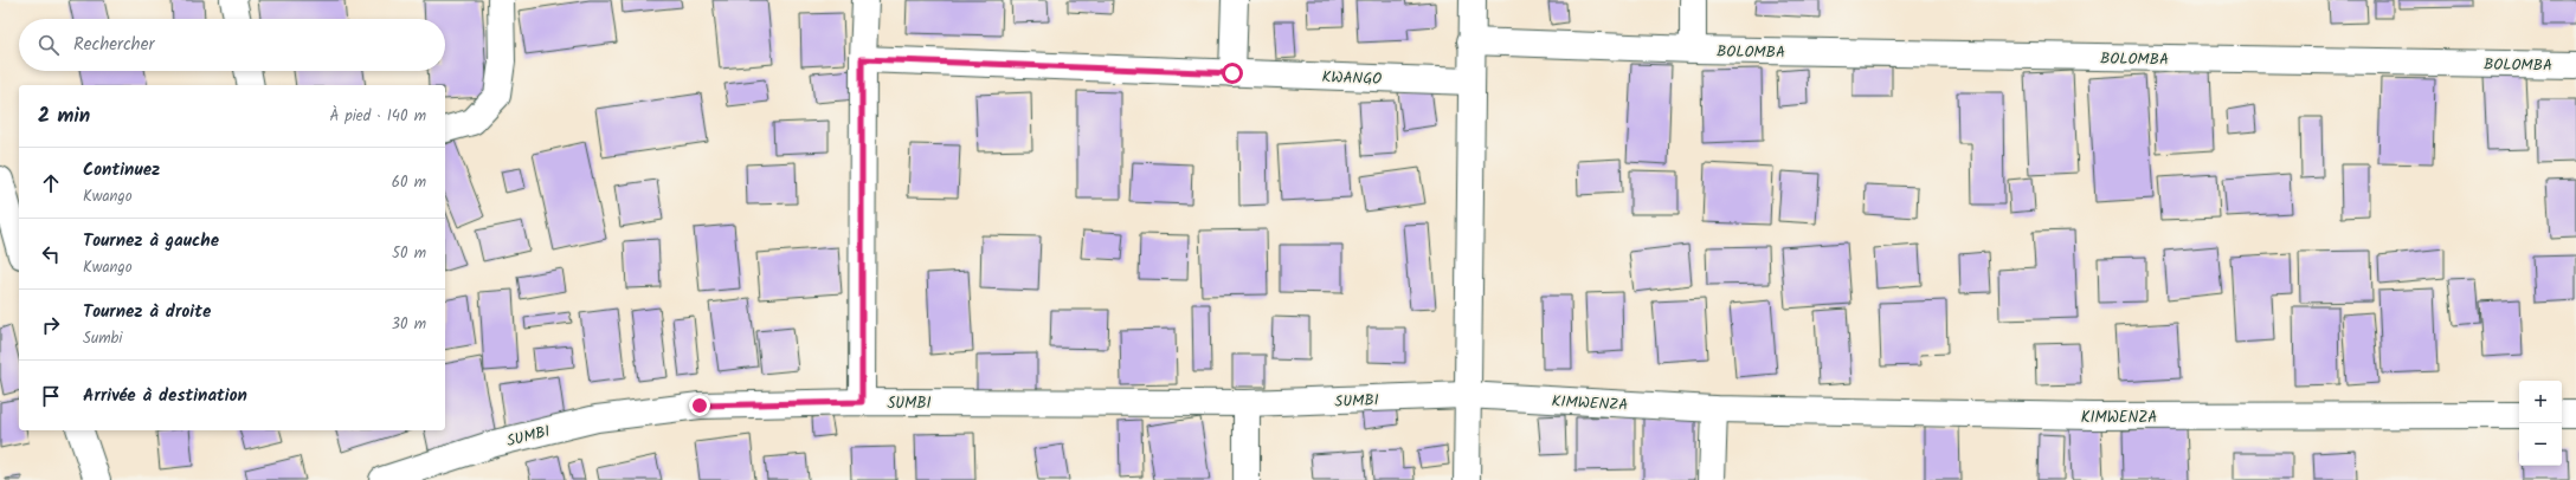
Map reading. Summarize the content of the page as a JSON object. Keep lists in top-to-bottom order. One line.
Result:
{"streets":{"street":["BOLOMBA","KWANGO","SUMBI","KIMWENZA"]},"crossings":[["SUMBI","KIMWENZA"]],"page":{"search":"Rechercher","heading":["2 min","À pied · 140 m"],"list":[["Continuez","Kwango","60 m"],["Tournez à gauche","Kwango","50 m"],["Tournez à droite","Sumbi","30 m"],"Arrivée à destination"],"map_buttons":["+","−"]}}
